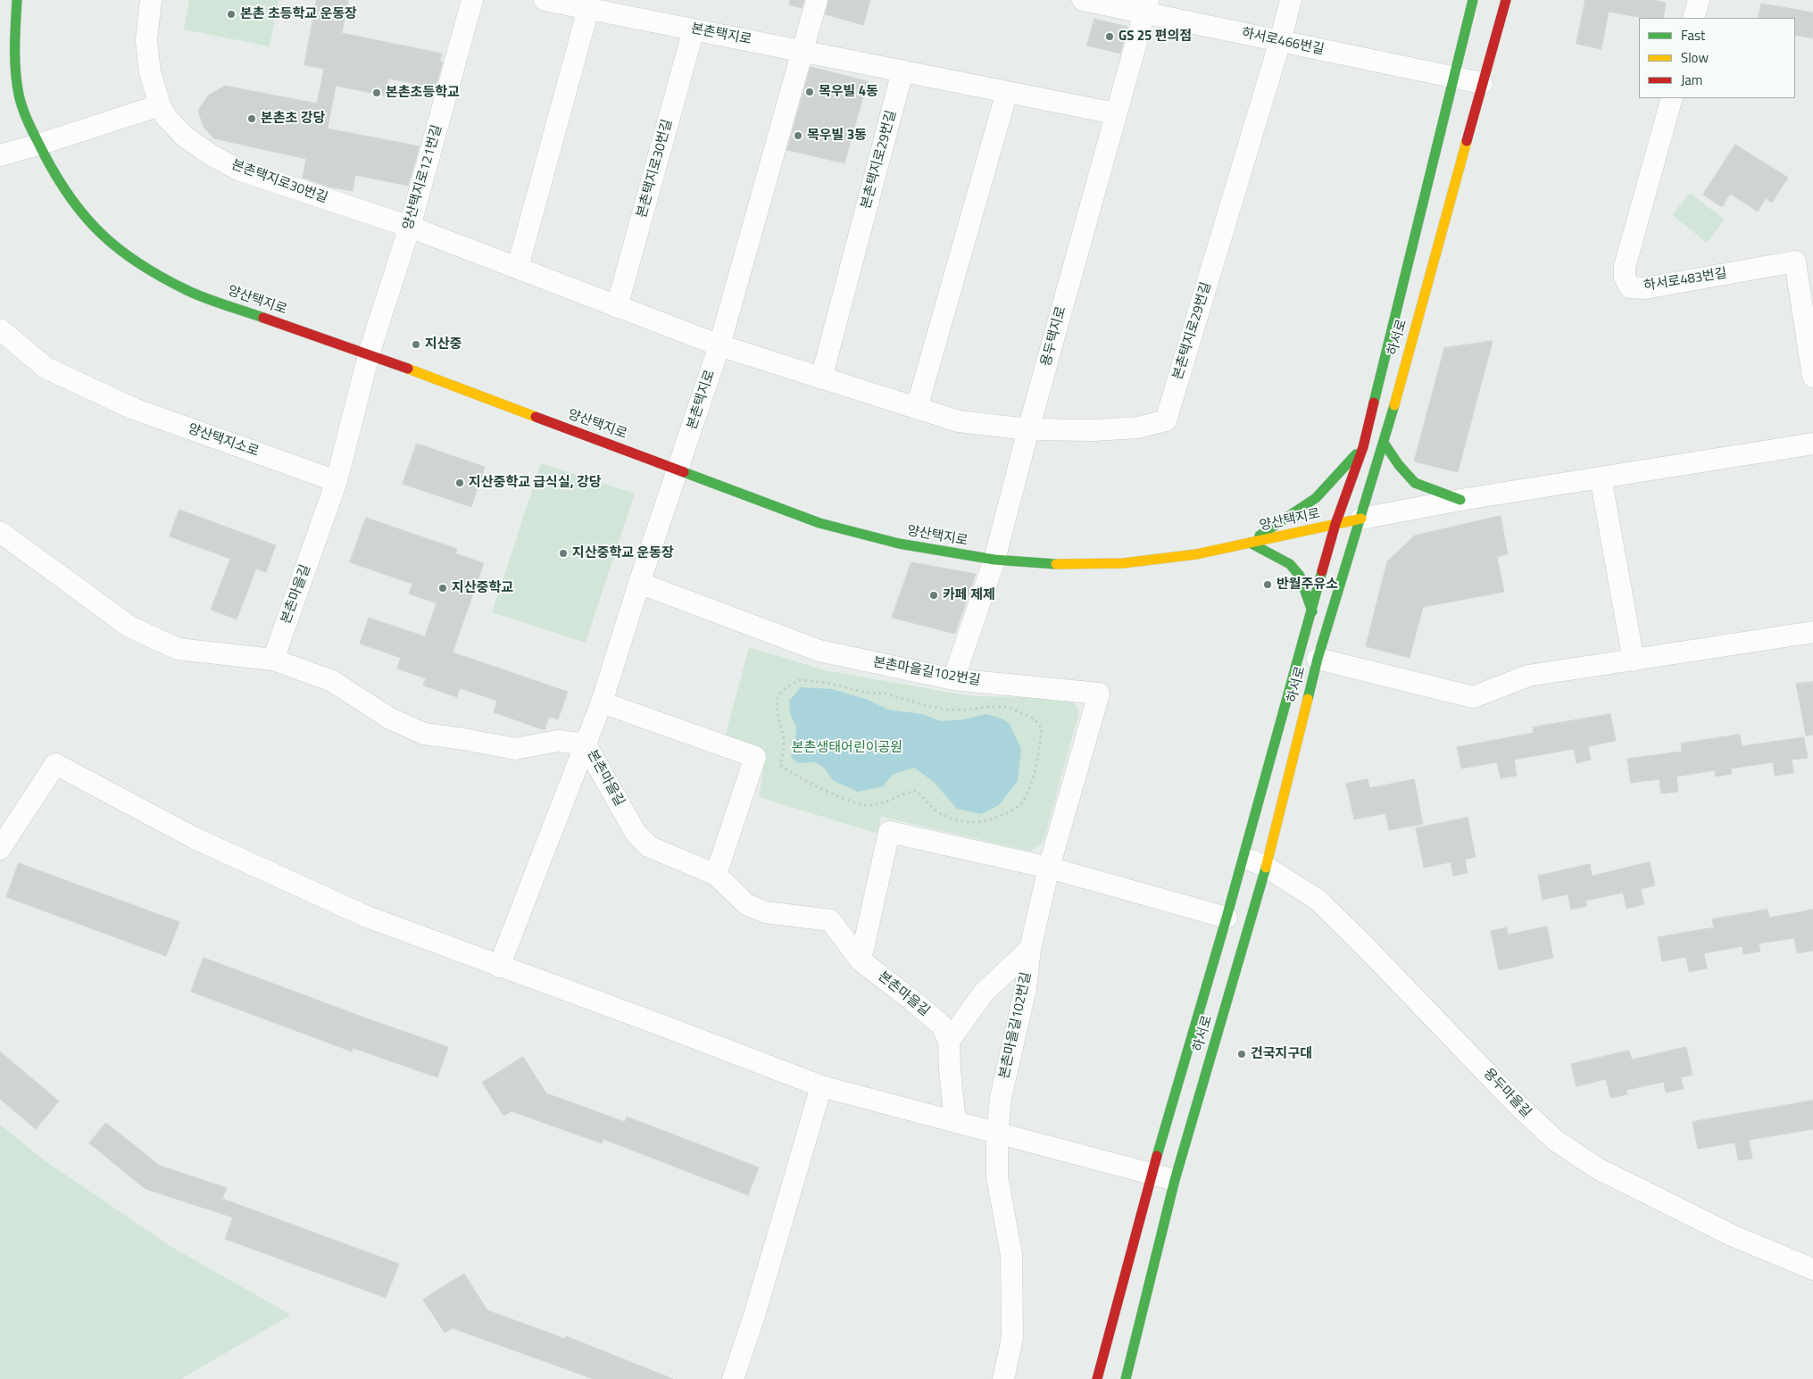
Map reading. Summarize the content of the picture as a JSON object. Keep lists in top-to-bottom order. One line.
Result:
{"streets":{"main road":["양산택지로","하서로"],"street":["본촌택지로","하서로466번길","본촌택지로29번길","본촌택지로30번길","양산택지로121번길","하서로483번길","용두택지로","양산택지소로","본촌마을길","본촌마을길102번길","용두마을길"]},"crossings":[["본촌택지로","본촌택지로29번길"],["본촌택지로","본촌택지로30번길"],["본촌택지로","양산택지로"],["본촌택지로","본촌마을길"],["본촌택지로","본촌마을길102번길"],["하서로466번길","본촌택지로29번길"],["하서로466번길","용두택지로"],["하서로466번길","하서로"],["본촌택지로29번길","본촌택지로30번길"],["본촌택지로29번길","용두택지로"],["본촌택지로30번길","양산택지로121번길"],["양산택지로121번길","양산택지로"],["양산택지로","용두택지로"],["양산택지로","하서로"],["용두택지로","본촌마을길102번길"],["하서로","용두마을길"],["양산택지소로","본촌마을길"]],"parks":["본촌생태어린이공원"],"places":["본촌 초등학교 운동장","GS 25 편의점","목우빌 4동","본촌초등학교","본촌초 강당","목우빌 3동","지산중","지산중학교 급식실, 강당","지산중학교 운동장","반월주유소","지산중학교","카페 제제","건국지구대"],"legend":["Fast","Slow","Jam"]}
